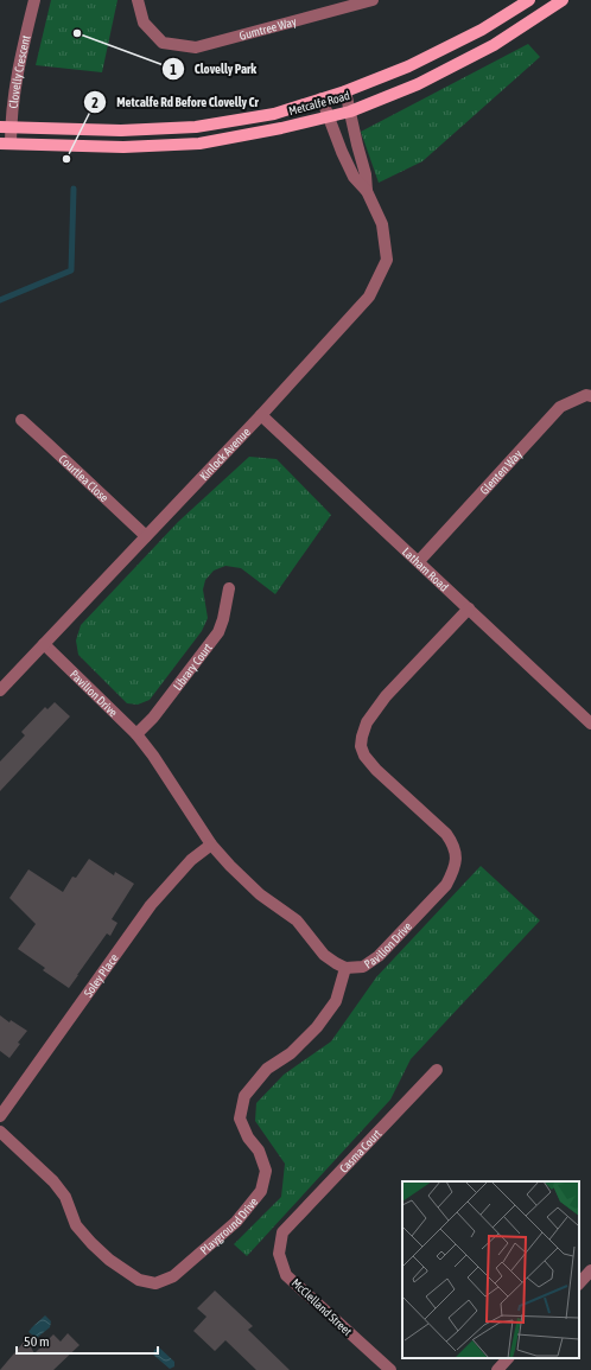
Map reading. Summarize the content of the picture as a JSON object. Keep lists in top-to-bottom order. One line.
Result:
{"streets":{"main road":["Metcalfe Road"],"street":["Gumtree Way","Clovelly Crescent","Kinlock Avenue","Glenten Way","Courtlea Close","Latham Road","Library Court","Pavilion Drive","Soley Place","Casma Court","Playground Drive","McClelland Street"]},"crossings":[["Clovelly Crescent","Metcalfe Road"],["Metcalfe Road","Kinlock Avenue"],["Kinlock Avenue","Courtlea Close"],["Kinlock Avenue","Latham Road"],["Kinlock Avenue","Pavilion Drive"],["Glenten Way","Latham Road"],["Latham Road","Pavilion Drive"],["Library Court","Pavilion Drive"],["Pavilion Drive","Soley Place"],["Pavilion Drive","Playground Drive"],["Casma Court","McClelland Street"]],"places":["Clovelly Park","Metcalfe Rd Before Clovelly Cr"],"scale_bar":"50 m"}
